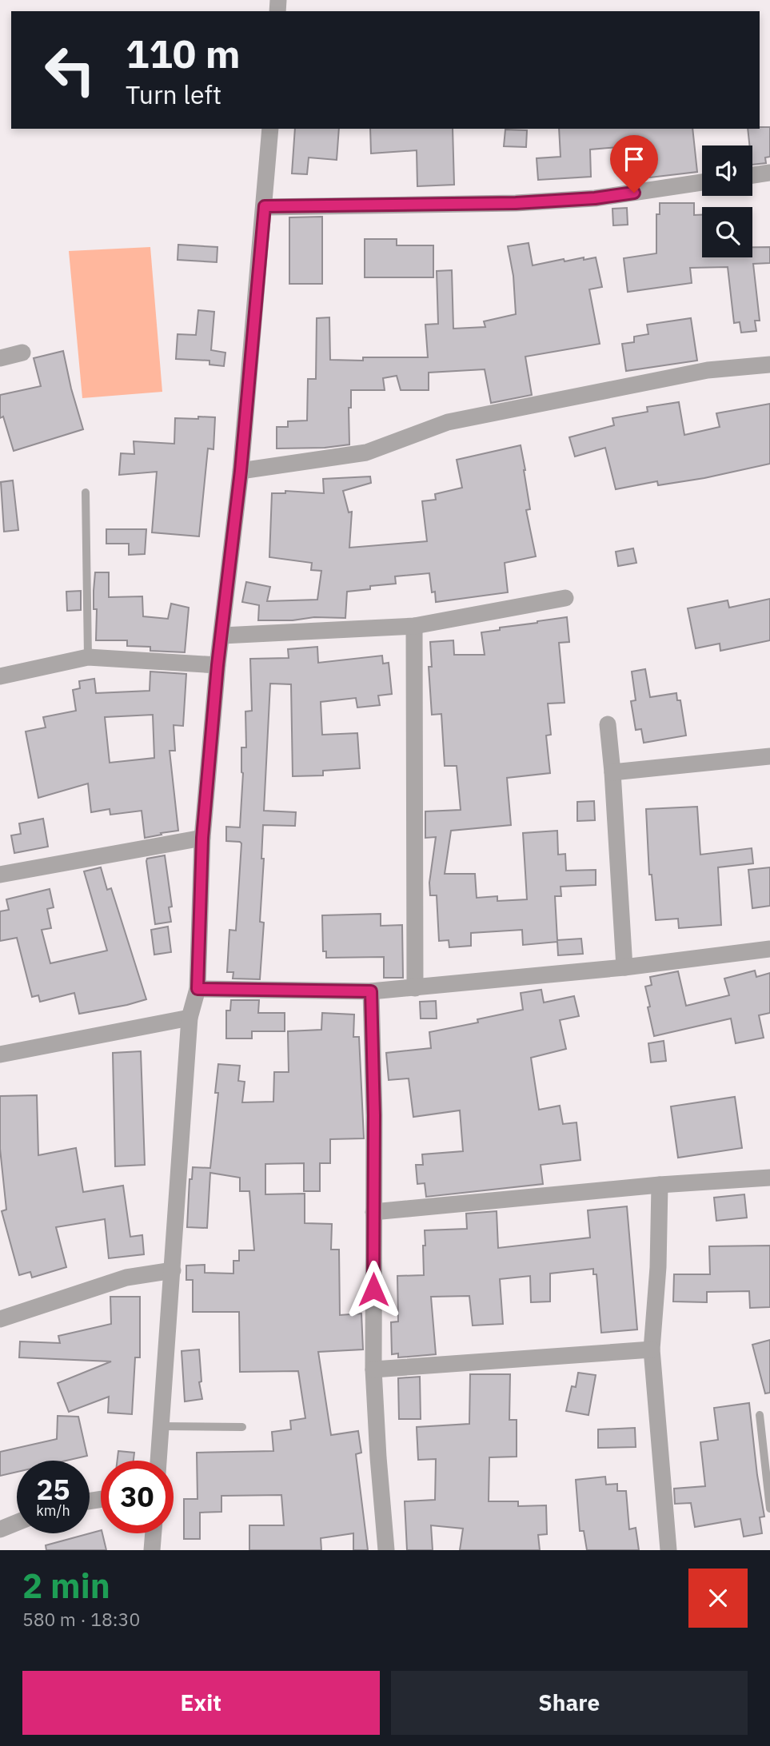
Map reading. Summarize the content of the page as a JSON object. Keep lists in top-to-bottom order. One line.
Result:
{"page":{"turn":["110 m","Turn left"],"speed":"25 km/h","limit":"30","heading":["2 min","580 m · 18:30"],"buttons":["Exit","Share"]}}
